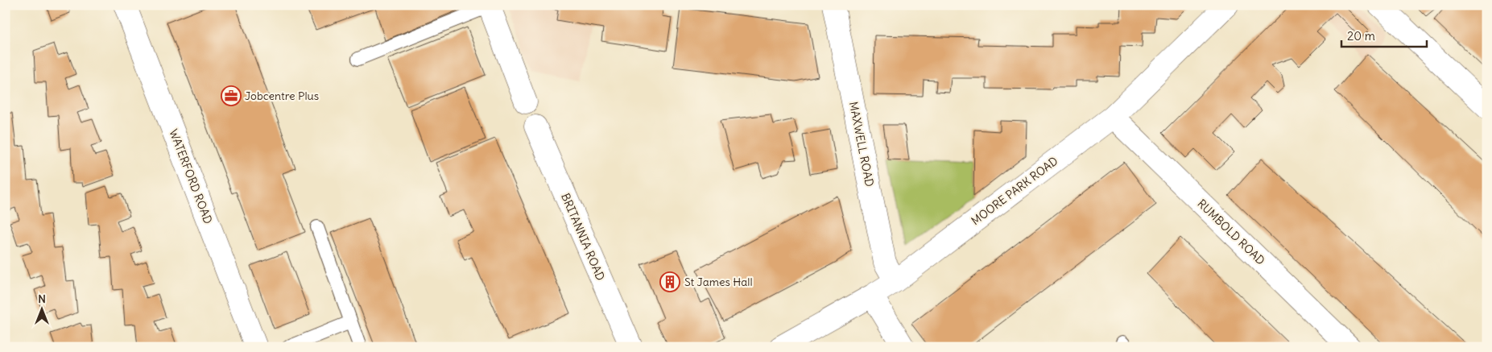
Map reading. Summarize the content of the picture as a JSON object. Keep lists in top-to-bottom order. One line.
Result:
{"streets":{"street":["MAXWELL ROAD","WATERFORD ROAD","MOORE PARK ROAD","RUMBOLD ROAD","BRITANNIA ROAD"]},"crossings":[["MAXWELL ROAD","MOORE PARK ROAD"],["MOORE PARK ROAD","RUMBOLD ROAD"]],"places":{"office":["Jobcentre Plus"],"building":["St James Hall"]},"scale_bar":"20 m","north":"top"}
